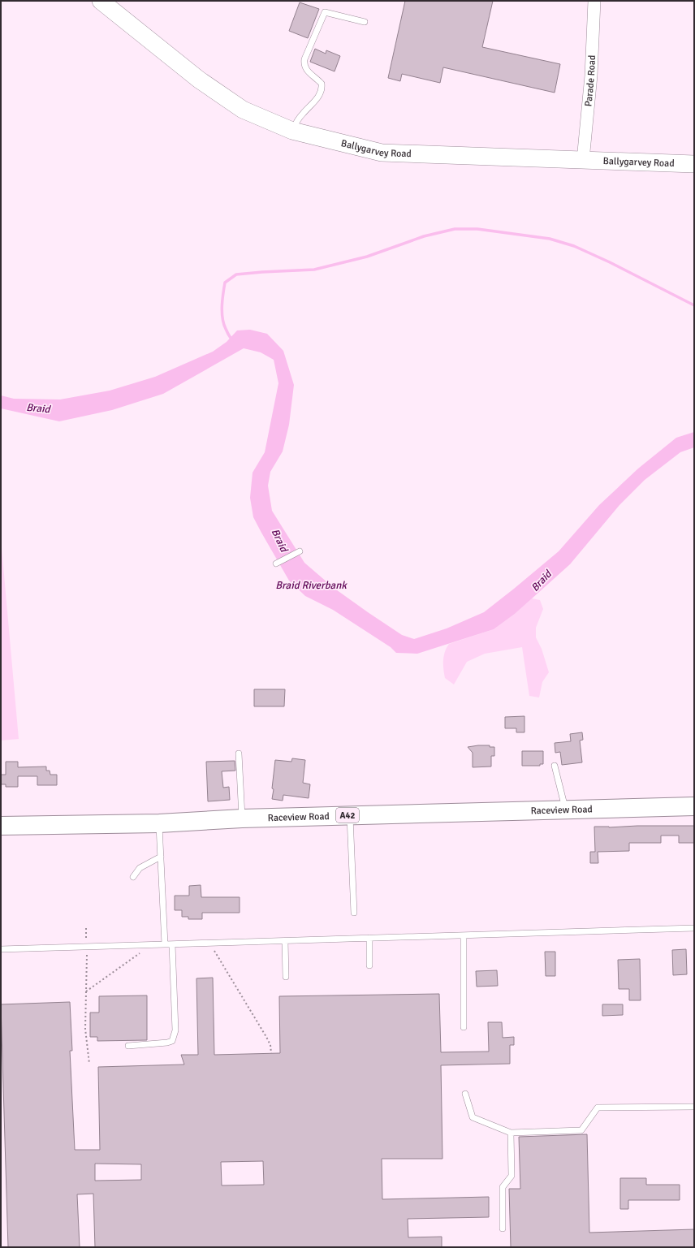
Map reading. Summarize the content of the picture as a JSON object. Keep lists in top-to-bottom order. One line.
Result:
{"streets":{"main road":["Raceview Road","A42"],"street":["Parade Road","Ballygarvey Road"]},"crossings":[["Parade Road","Ballygarvey Road"]],"water":["Braid","Braid Riverbank"]}
